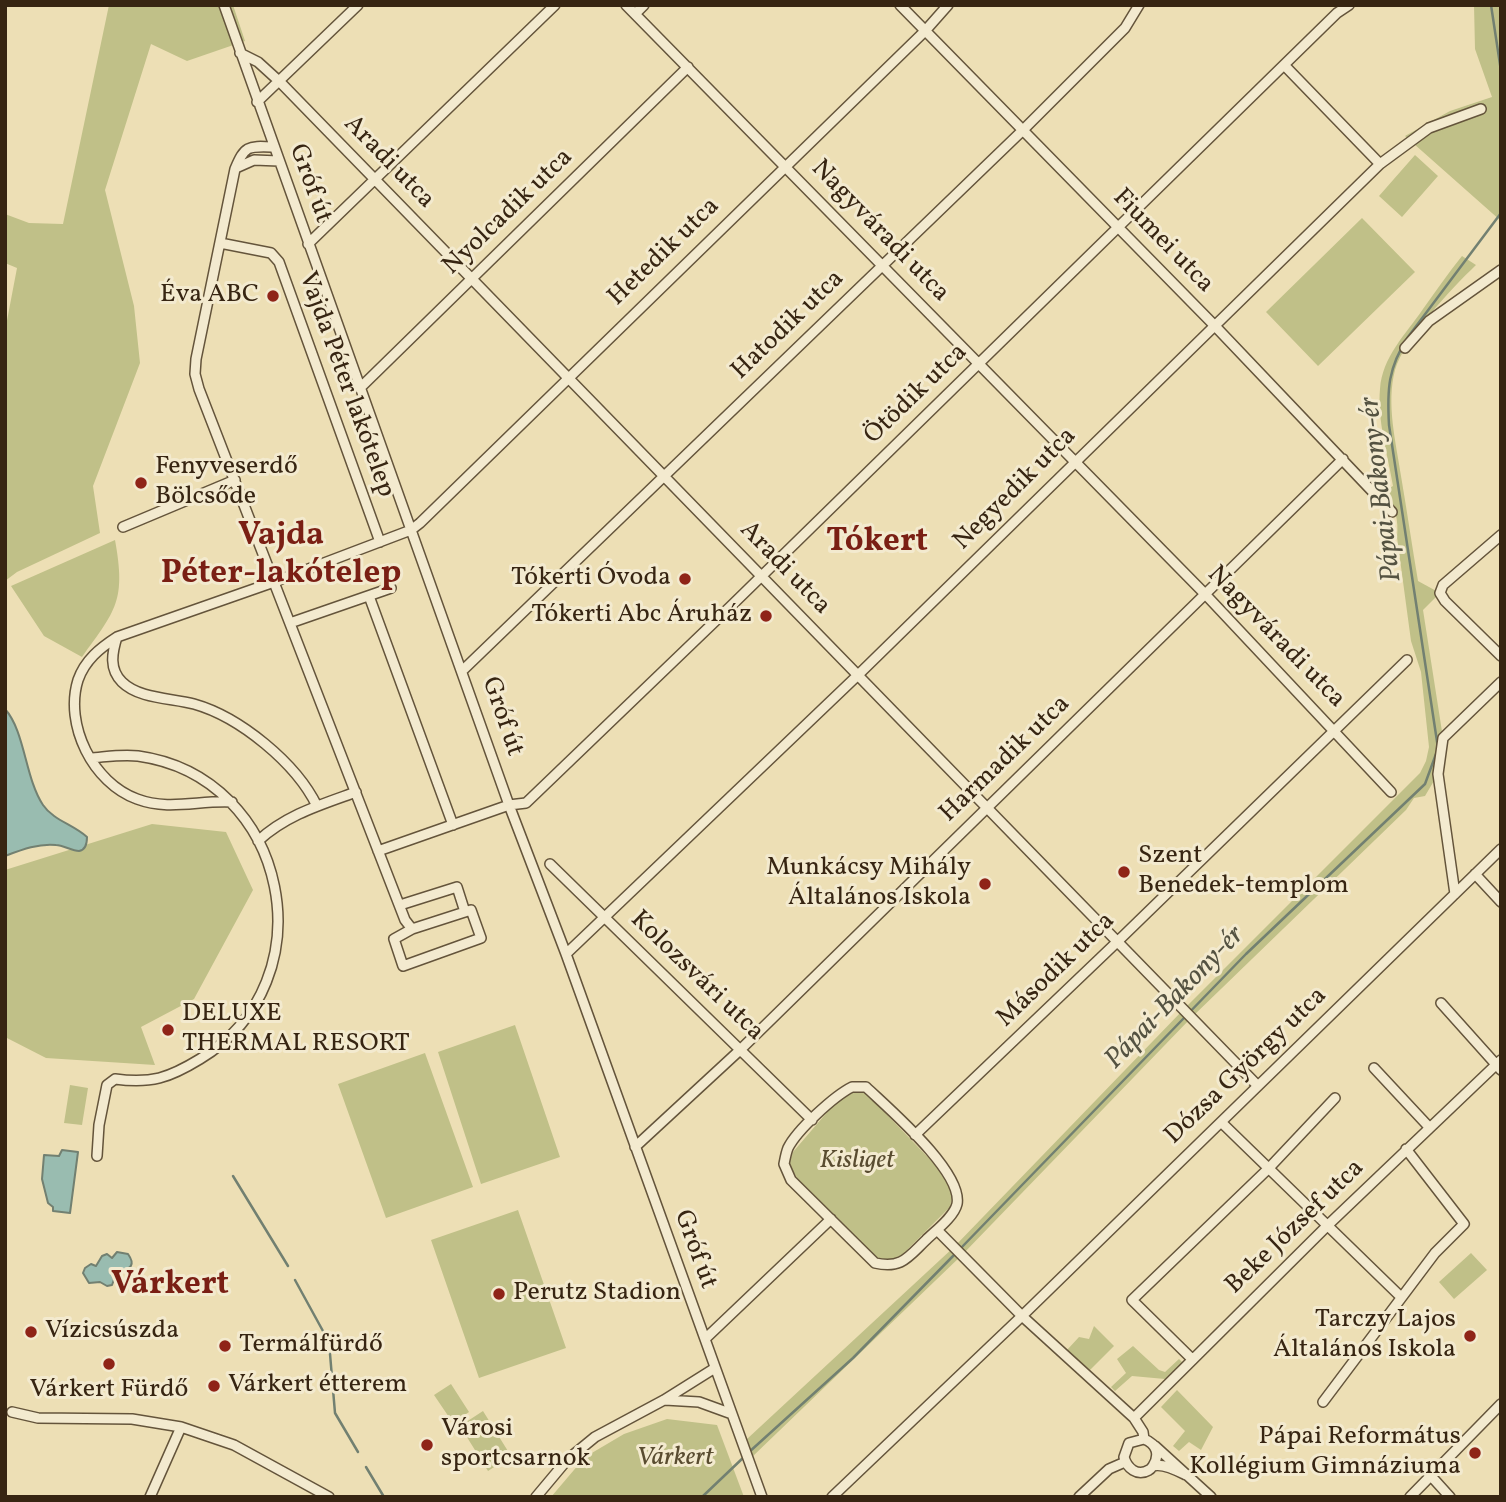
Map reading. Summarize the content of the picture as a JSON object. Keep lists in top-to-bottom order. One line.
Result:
{"streets":{"street":["Aradi utca","Gróf út","Nyolcadik utca","Nagyváradi utca","Fiumei utca","Hetedik utca","Hatodik utca","Vajda Péter lakótelep","Ötödik utca","Negyedik utca","Harmadik utca","Második utca","Kolozsvári utca","Dózsa György utca","Beke József utca"]},"crossings":[["Aradi utca","Gróf út"],["Aradi utca","Nyolcadik utca"],["Aradi utca","Hetedik utca"],["Aradi utca","Hatodik utca"],["Aradi utca","Ötödik utca"],["Aradi utca","Negyedik utca"],["Aradi utca","Harmadik utca"],["Aradi utca","Második utca"],["Aradi utca","Dózsa György utca"],["Gróf út","Nyolcadik utca"],["Gróf út","Hetedik utca"],["Gróf út","Hatodik utca"],["Gróf út","Ötödik utca"],["Gróf út","Negyedik utca"],["Gróf út","Harmadik utca"],["Nyolcadik utca","Nagyváradi utca"],["Nagyváradi utca","Hetedik utca"],["Nagyváradi utca","Hatodik utca"],["Nagyváradi utca","Ötödik utca"],["Nagyváradi utca","Negyedik utca"],["Nagyváradi utca","Harmadik utca"],["Nagyváradi utca","Második utca"],["Fiumei utca","Hetedik utca"],["Fiumei utca","Hatodik utca"],["Fiumei utca","Ötödik utca"],["Fiumei utca","Negyedik utca"],["Fiumei utca","Harmadik utca"],["Negyedik utca","Kolozsvári utca"],["Harmadik utca","Kolozsvári utca"],["Második utca","Kolozsvári utca"]],"districts":["Vajda Péter-lakótelep","Tókert","Várkert"],"water":["Pápai-Bakony-ér"],"parks":["Kisliget","Várkert"],"places":["Éva ABC","Fenyveserdő Bölcsőde","Tókerti Óvoda","Tókerti Abc Áruház","Szent Benedek-templom","Munkácsy Mihály Általános Iskola","DELUXE THERMAL RESORT","Perutz Stadion","Vízicsúszda","Tarczy Lajos Általános Iskola","Termálfürdő","Várkert Fürdő","Várkert étterem","Városi sportcsarnok","Pápai Református Kollégium Gimnáziuma"]}
